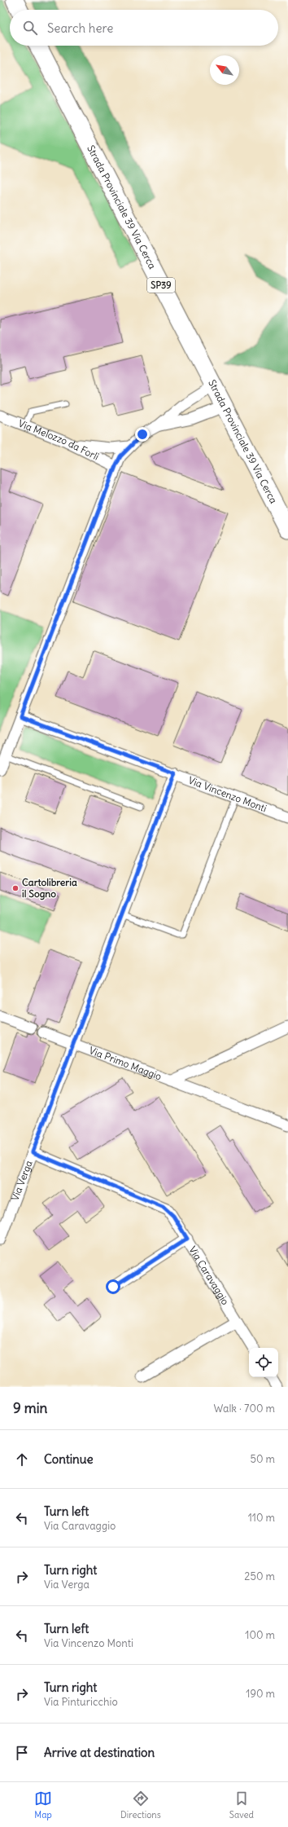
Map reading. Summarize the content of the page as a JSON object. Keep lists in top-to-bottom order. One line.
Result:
{"streets":{"main road":["Strada Provinciale 39 Via Cerca","SP39"],"street":["Via Melozzo da Forlì","Via Vincenzo Monti","Via Primo Maggio","Via Verga","Via Caravaggio"]},"crossings":[["Via Vincenzo Monti","Via Verga"],["Via Primo Maggio","Via Verga"],["Via Verga","Via Caravaggio"]],"places":["Cartolibreria il Sogno"],"north":"top left","page":{"search":"Search here","heading":["9 min","Walk · 700 m"],"list":[["Continue","50 m"],["Turn left","Via Caravaggio","110 m"],["Turn right","Via Verga","250 m"],["Turn left","Via Vincenzo Monti","100 m"],["Turn right","Via Pinturicchio","190 m"],"Arrive at destination"],"nav":["Map","Directions","Saved"]}}
